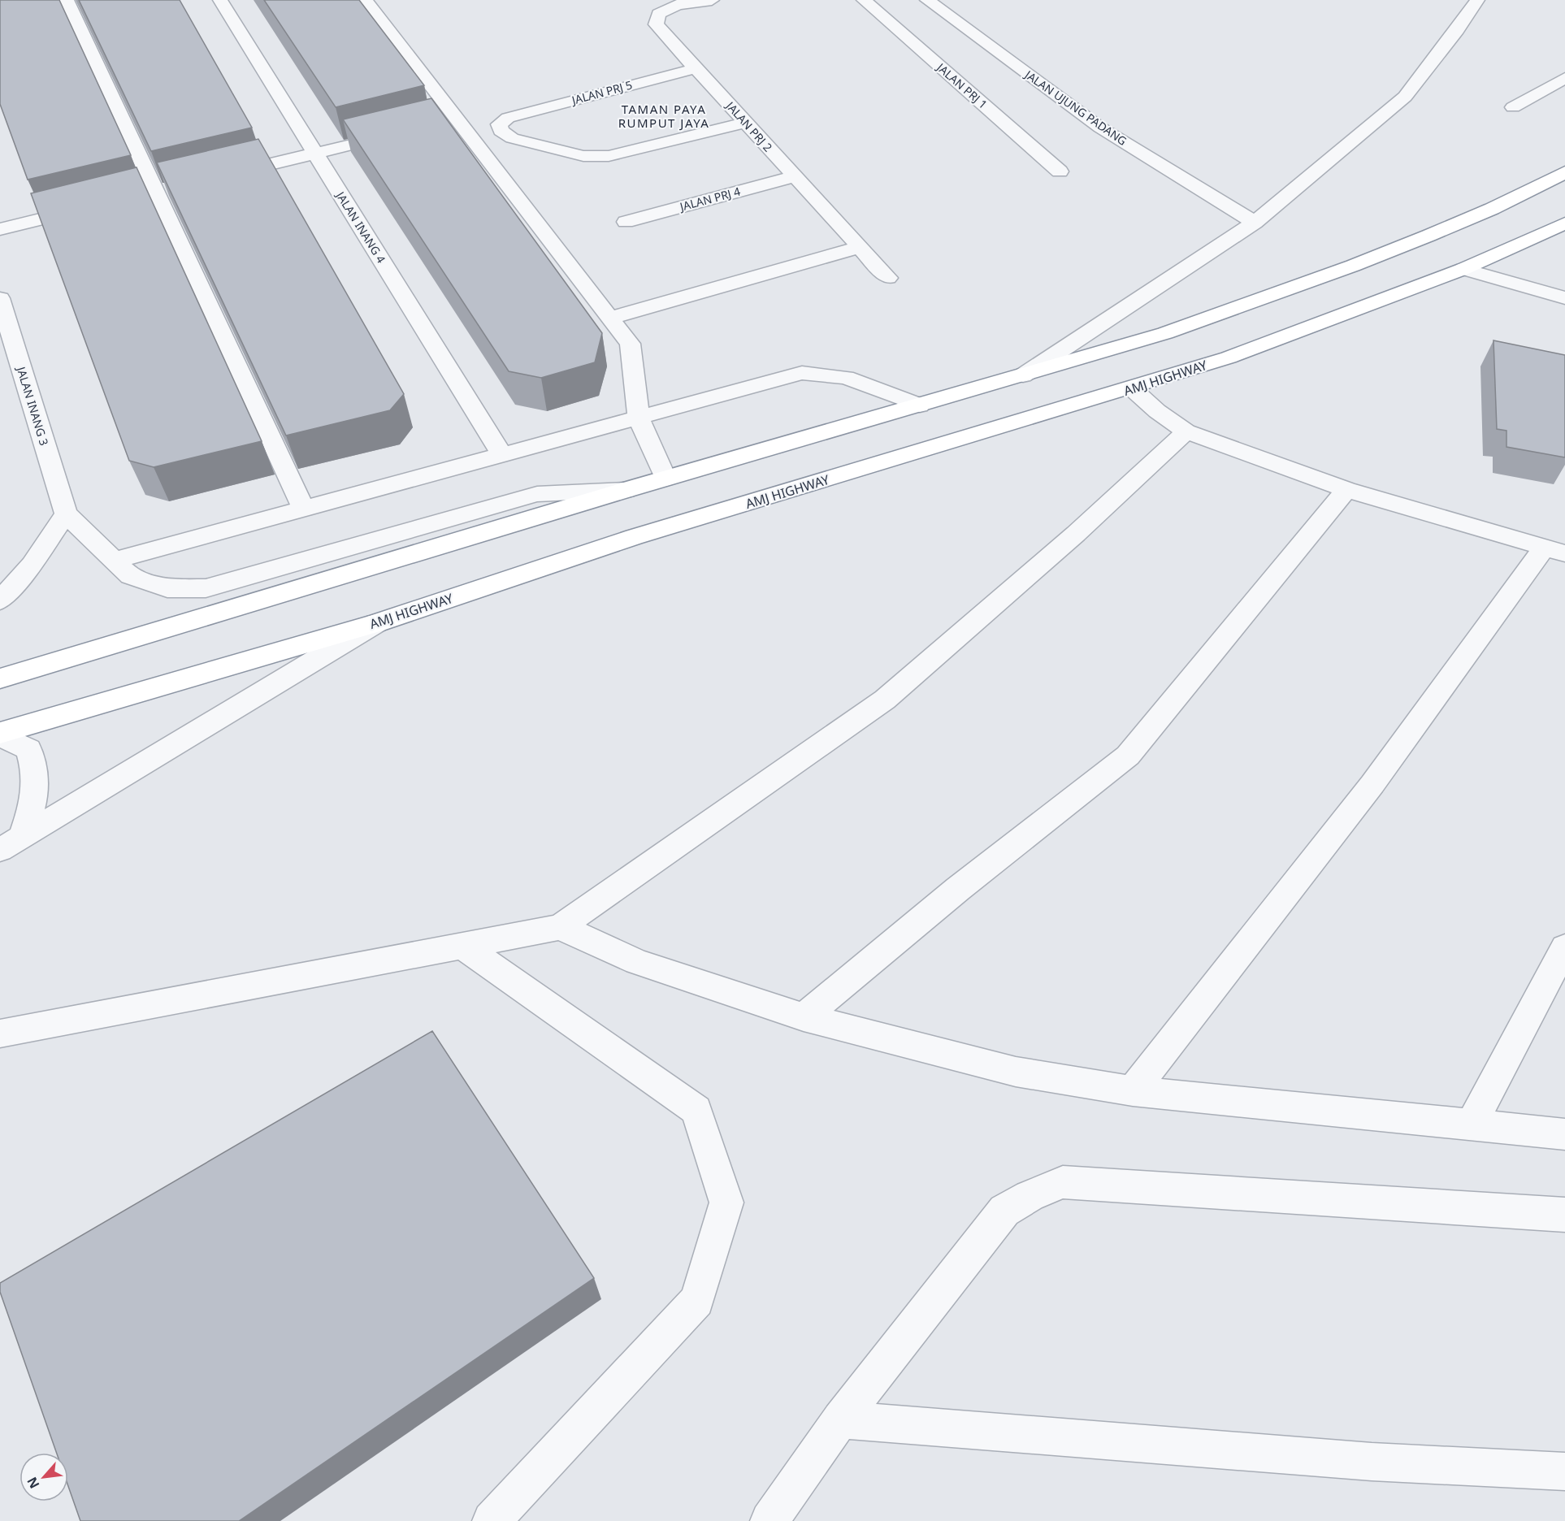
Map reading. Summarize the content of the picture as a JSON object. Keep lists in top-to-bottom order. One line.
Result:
{"streets":{"highway":["AMJ HIGHWAY"],"street":["JALAN PRJ 1","JALAN PRJ 5","JALAN UJUNG PADANG","JALAN PRJ 2","JALAN PRJ 4","JALAN INANG 4","JALAN INANG 3"]},"crossings":[["JALAN PRJ 5","JALAN PRJ 2"],["JALAN PRJ 2","JALAN PRJ 4"]],"districts":["TAMAN PAYA RUMPUT JAYA"],"north":"bottom left"}
